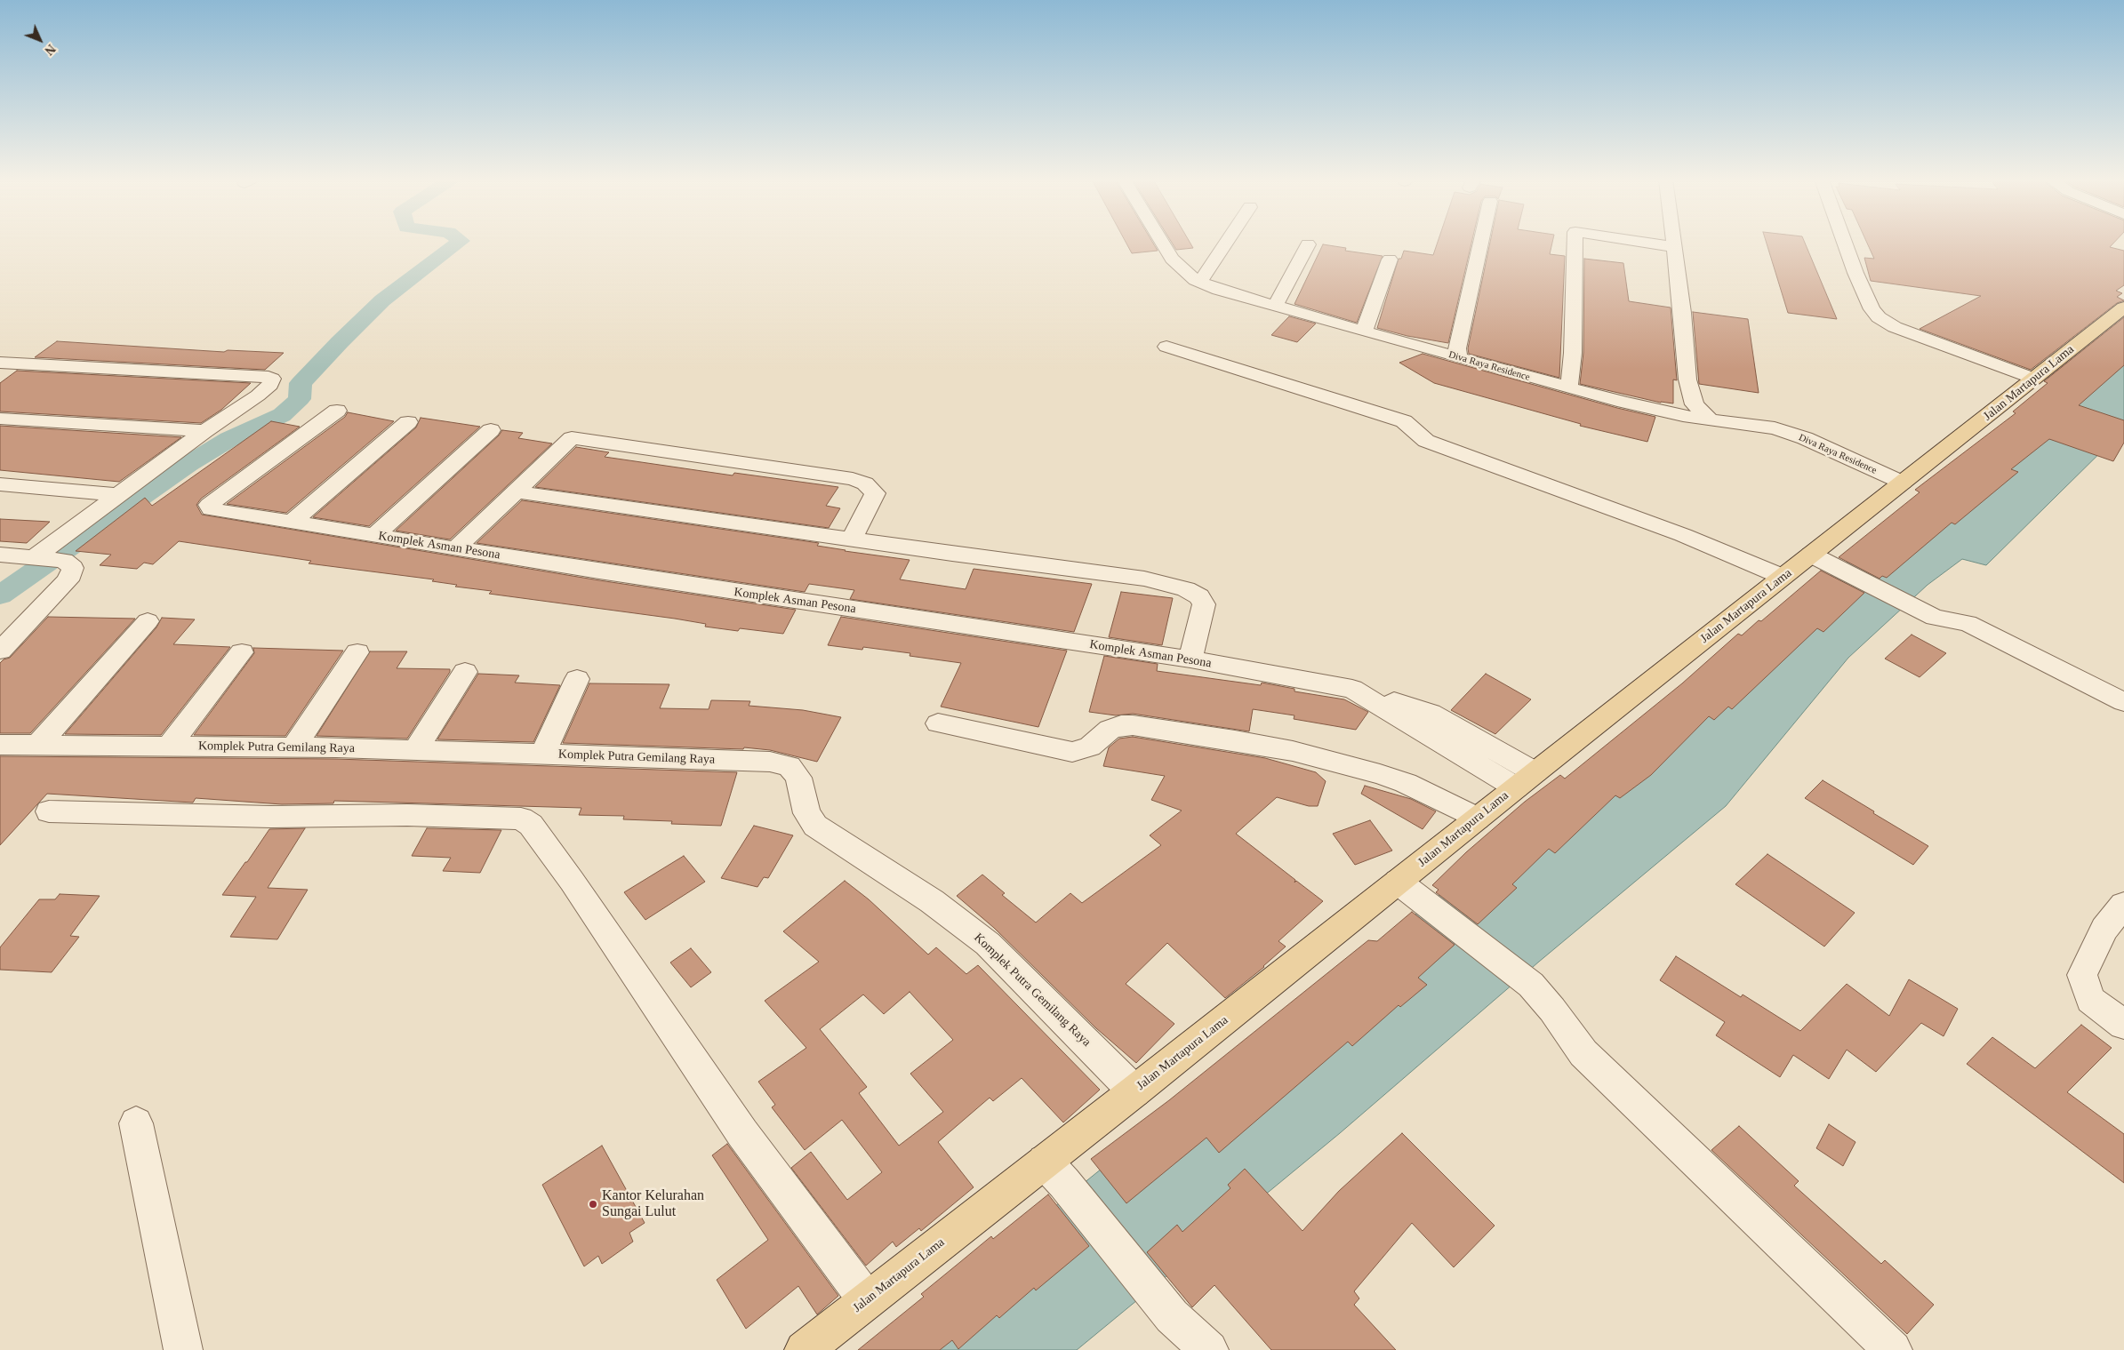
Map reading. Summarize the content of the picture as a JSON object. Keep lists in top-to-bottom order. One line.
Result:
{"streets":{"main road":["Jalan Martapura Lama"],"street":["Diva Raya Residence","Komplek Asman Pesona","Komplek Putra Gemilang Raya"]},"crossings":[["Diva Raya Residence","Jalan Martapura Lama"],["Jalan Martapura Lama","Komplek Asman Pesona"],["Jalan Martapura Lama","Komplek Putra Gemilang Raya"]],"places":["Kantor Kelurahan Sungai Lulut"],"north":"bottom right"}
